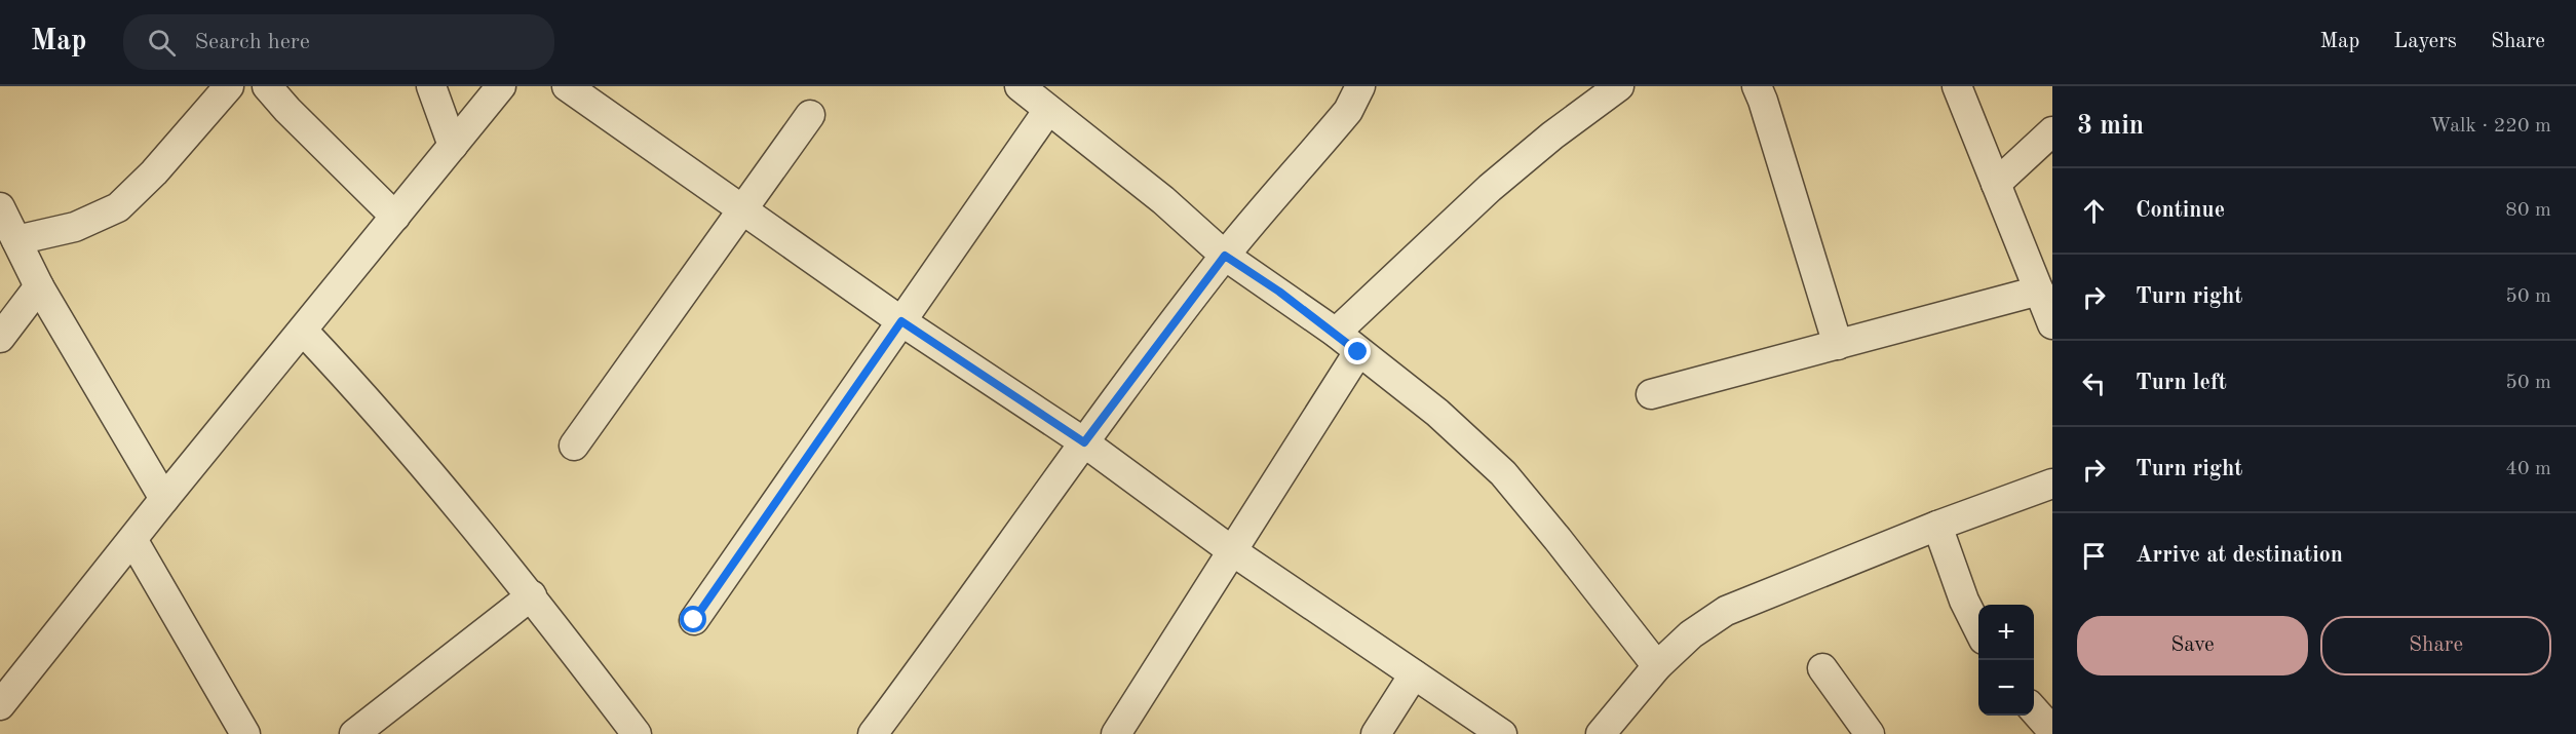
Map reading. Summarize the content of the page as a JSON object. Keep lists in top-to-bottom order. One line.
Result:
{"page":{"header":"Map","search":"Search here","nav":["Map","Layers","Share"],"heading":["3 min","Walk · 220 m"],"list":[["Continue","80 m"],["Turn right","50 m"],["Turn left","50 m"],["Turn right","40 m"],"Arrive at destination"],"buttons":["Save","Share"],"map_buttons":["+","−"]}}
